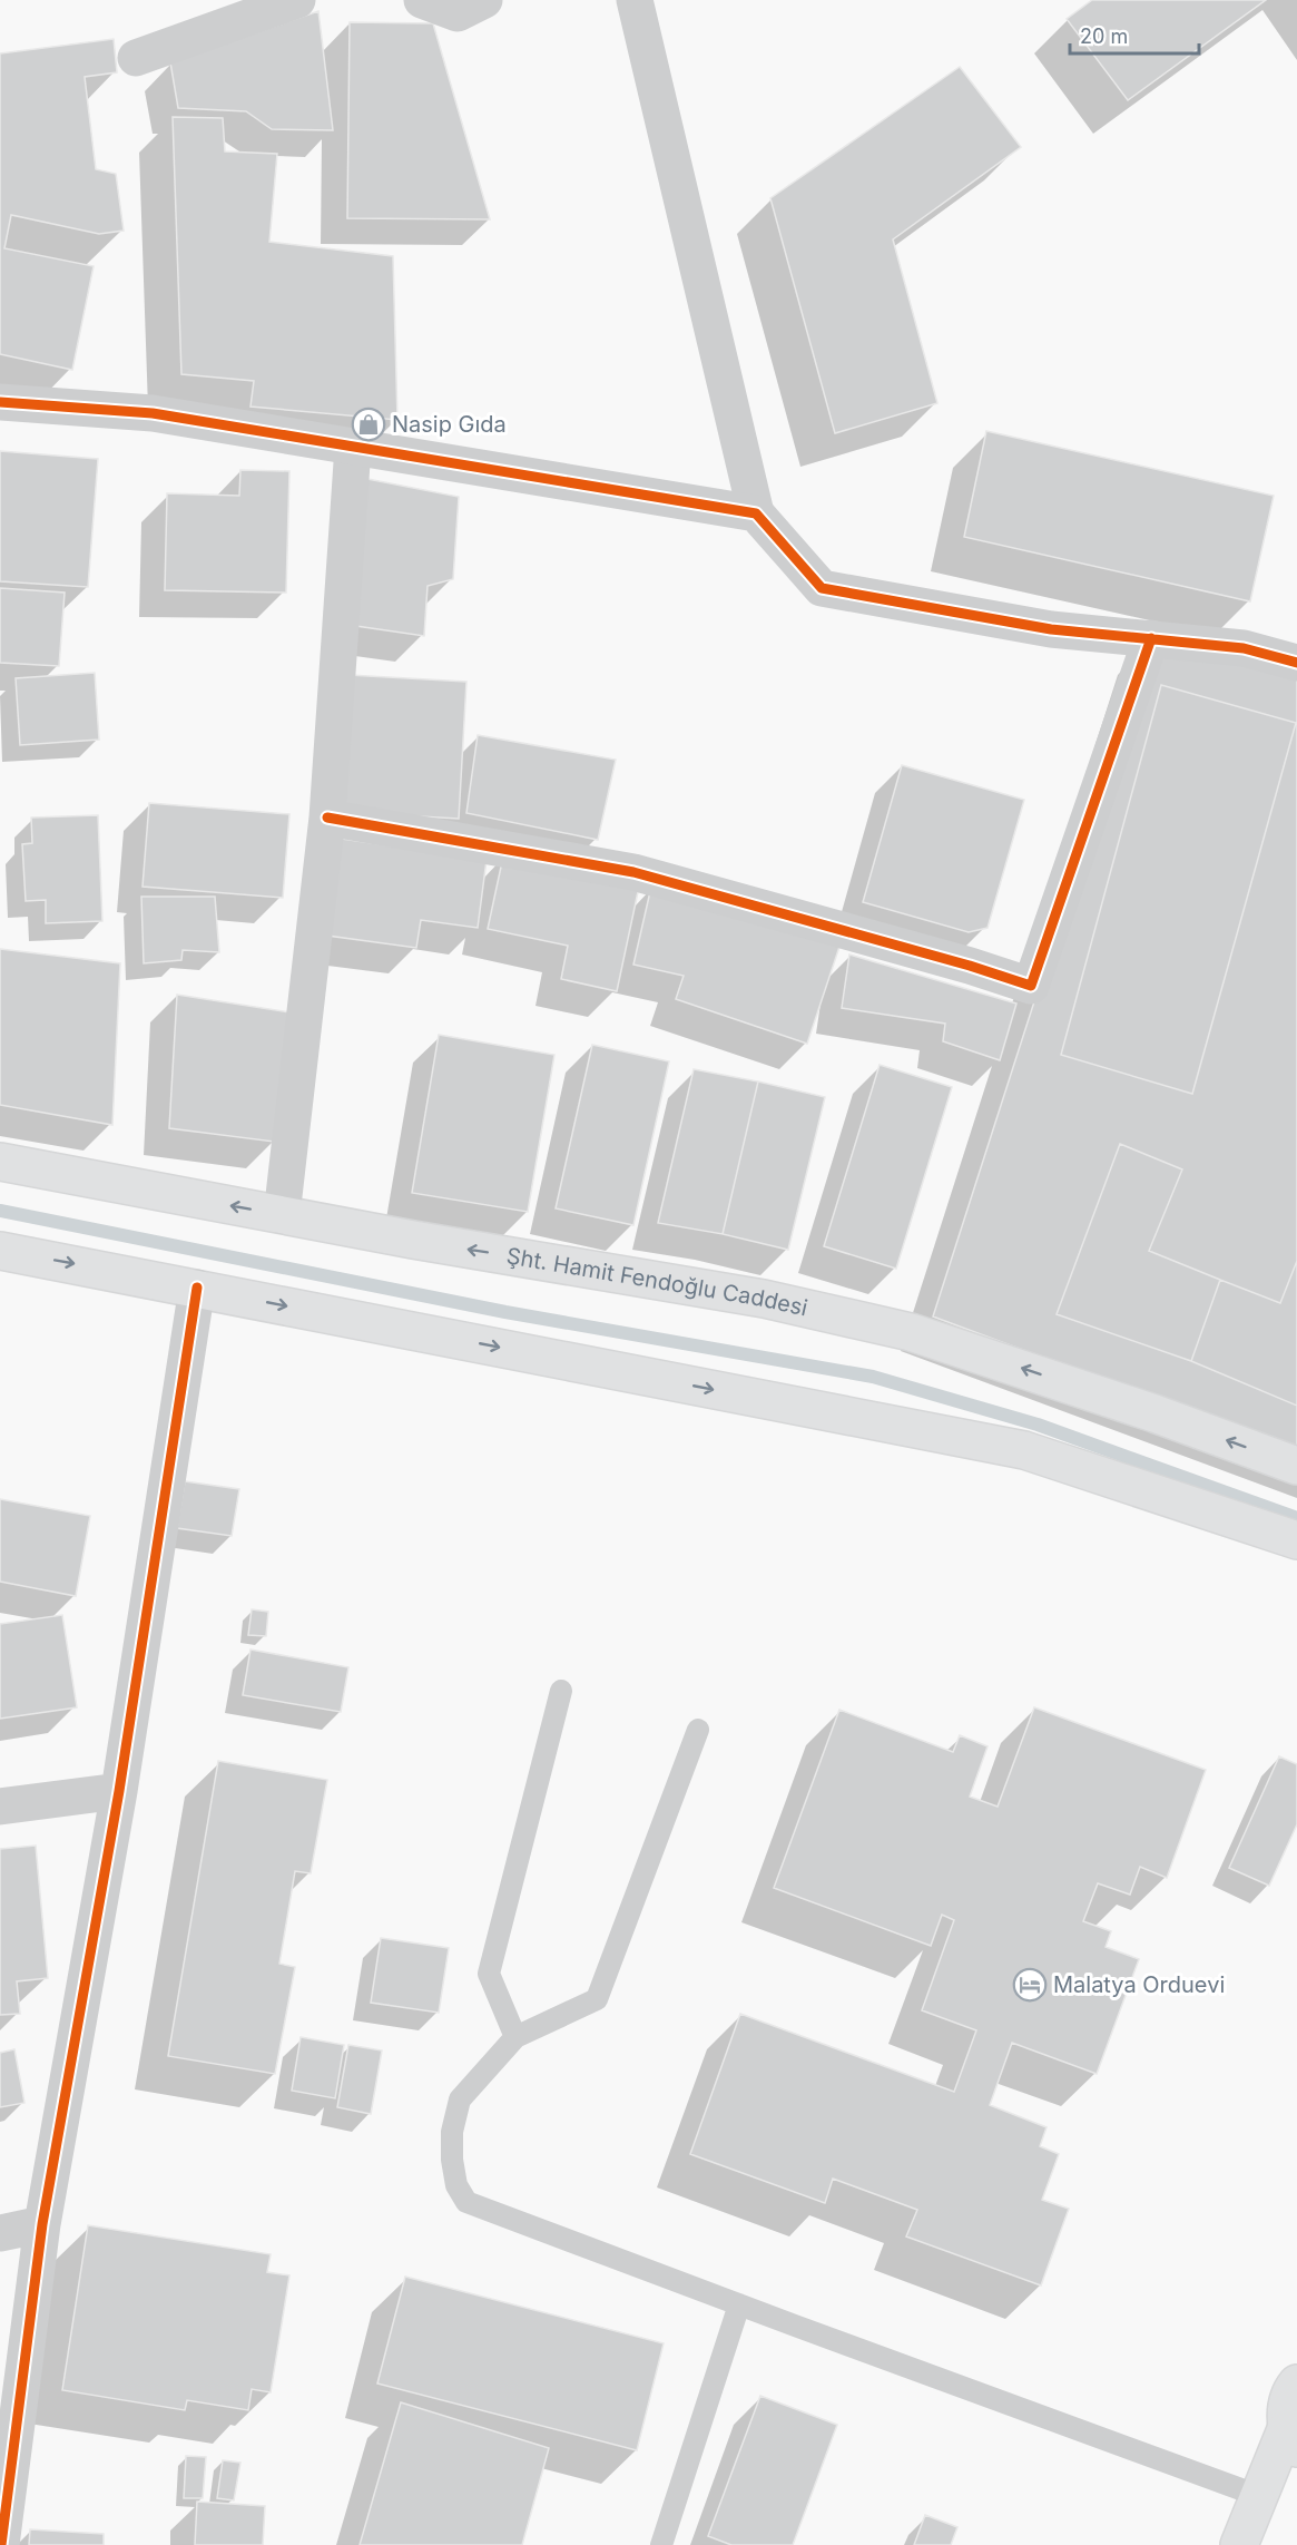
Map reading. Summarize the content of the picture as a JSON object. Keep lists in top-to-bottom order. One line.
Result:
{"streets":{"main road":["Şht. Hamit Fendoğlu Caddesi"]},"places":{"shop":["Nasip Gıda"],"hotel":["Malatya Orduevi"]},"scale_bar":"20 m"}
